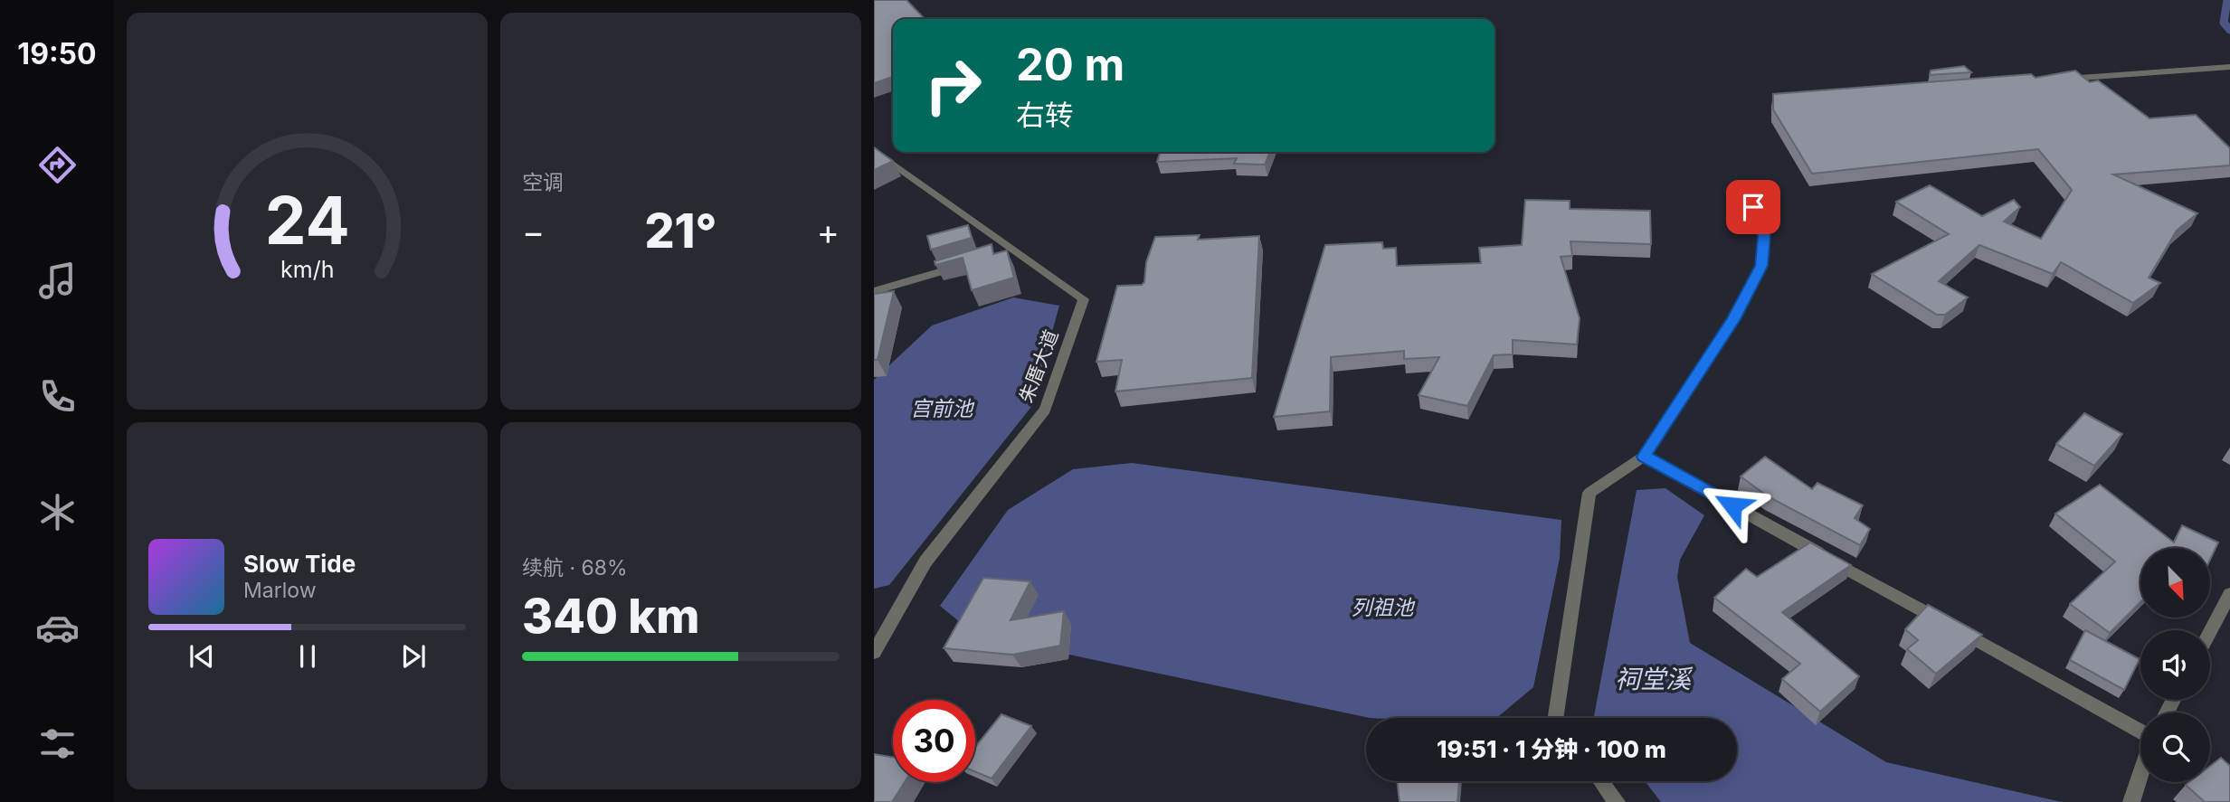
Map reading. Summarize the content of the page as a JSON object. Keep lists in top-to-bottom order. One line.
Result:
{"streets":{"street":["朱厝大道"]},"water":["宫前池","列祖池","祠堂溪"],"north":"bottom right","page":{"tabs":"19:50","tile":["空调",["续航 · 68%","340 km"]],"turn":["20 m","右转"],"heat":["−","21°","+"],"song":["Slow Tide","Marlow"],"limit":"30","trip":"19:51 · 1 分钟 · 100 m","gauge":["24","km/h"]}}
